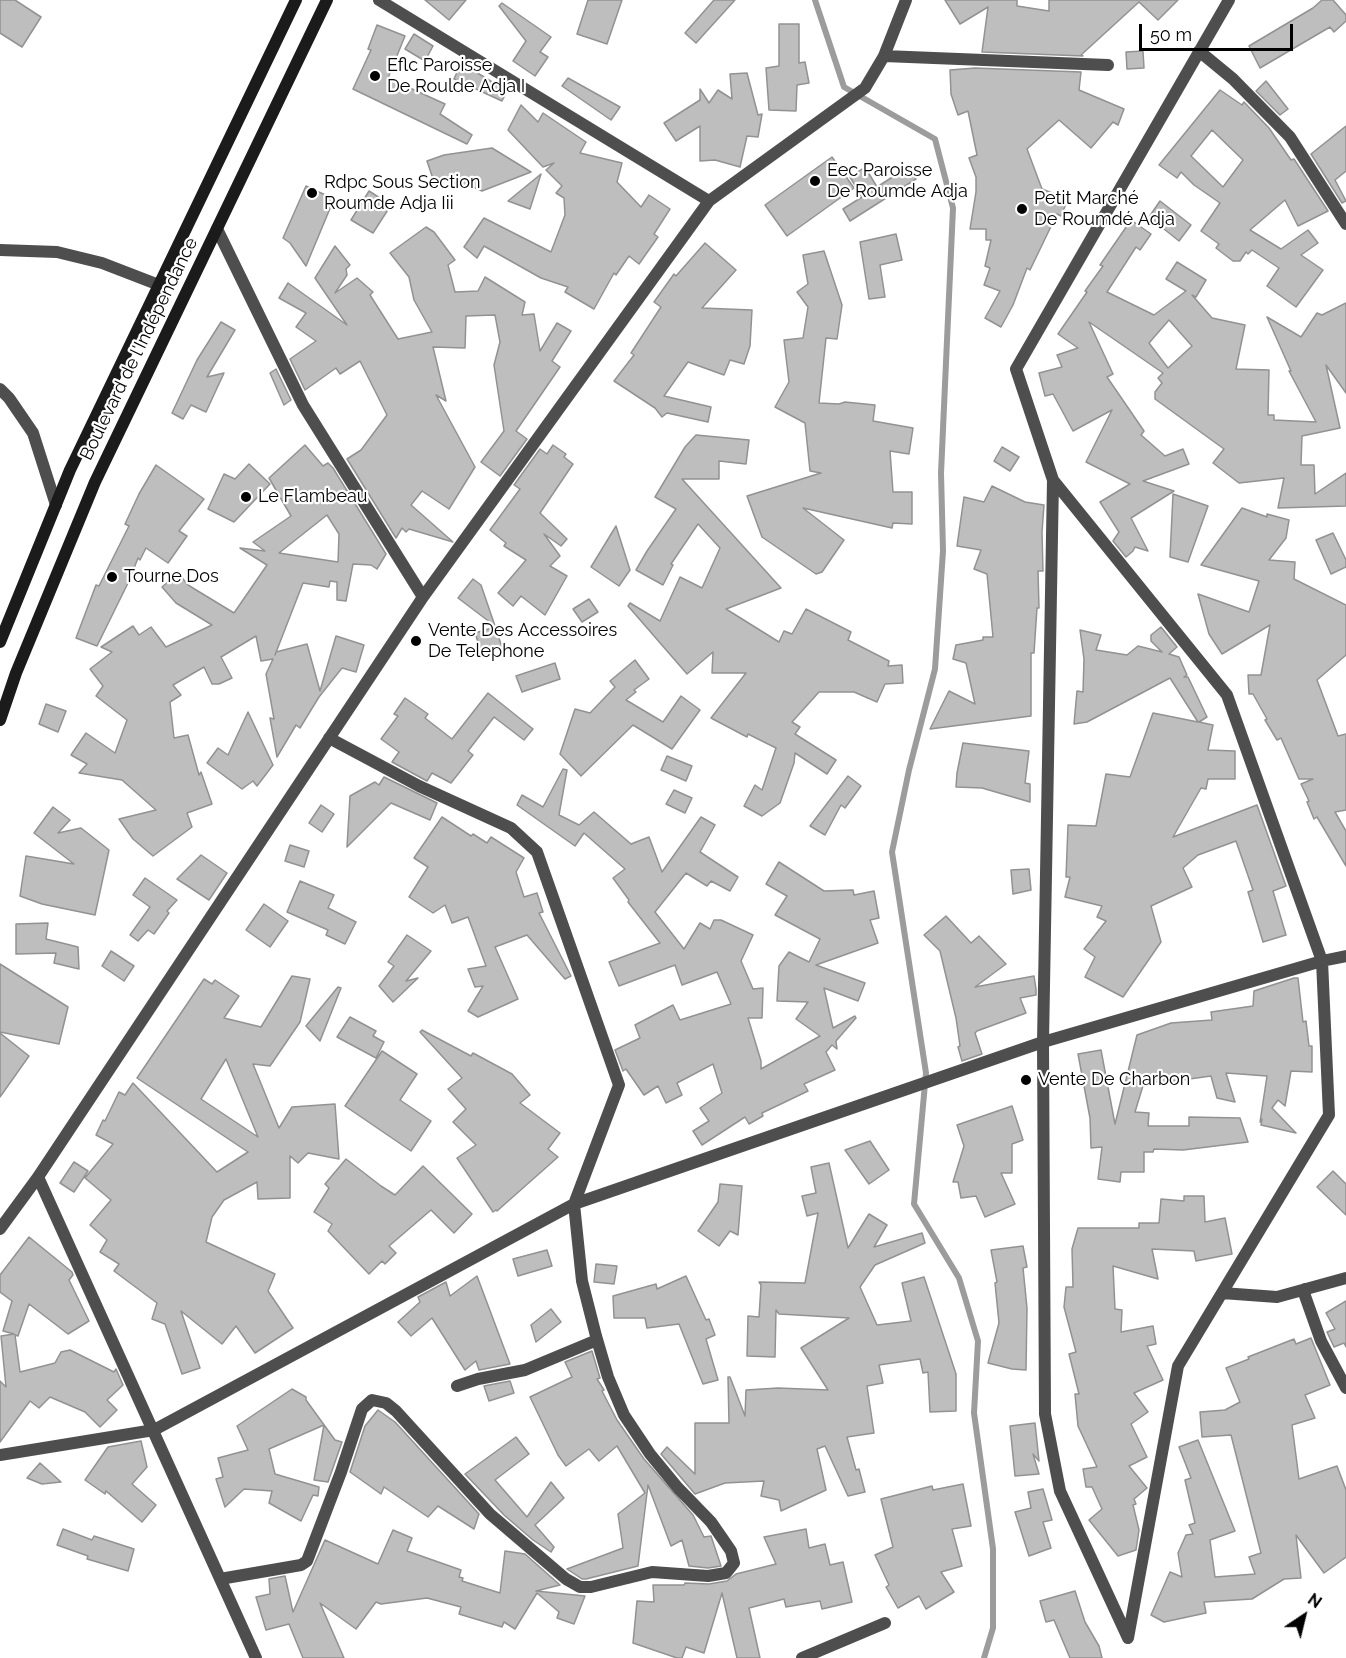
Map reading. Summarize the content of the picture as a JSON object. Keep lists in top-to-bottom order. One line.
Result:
{"streets":{"main road":["Boulevard de l'Indépendance"]},"places":["Eflc Paroisse De Roulde Adja I","Eec Paroisse De Roumde Adja","Rdpc Sous Section Roumde Adja Iii","Petit Marché De Roumdé Adja","Le Flambeau","Tourne Dos","Vente Des Accessoires De Telephone","Vente De Charbon"],"scale_bar":"50 m","north":"top right"}
